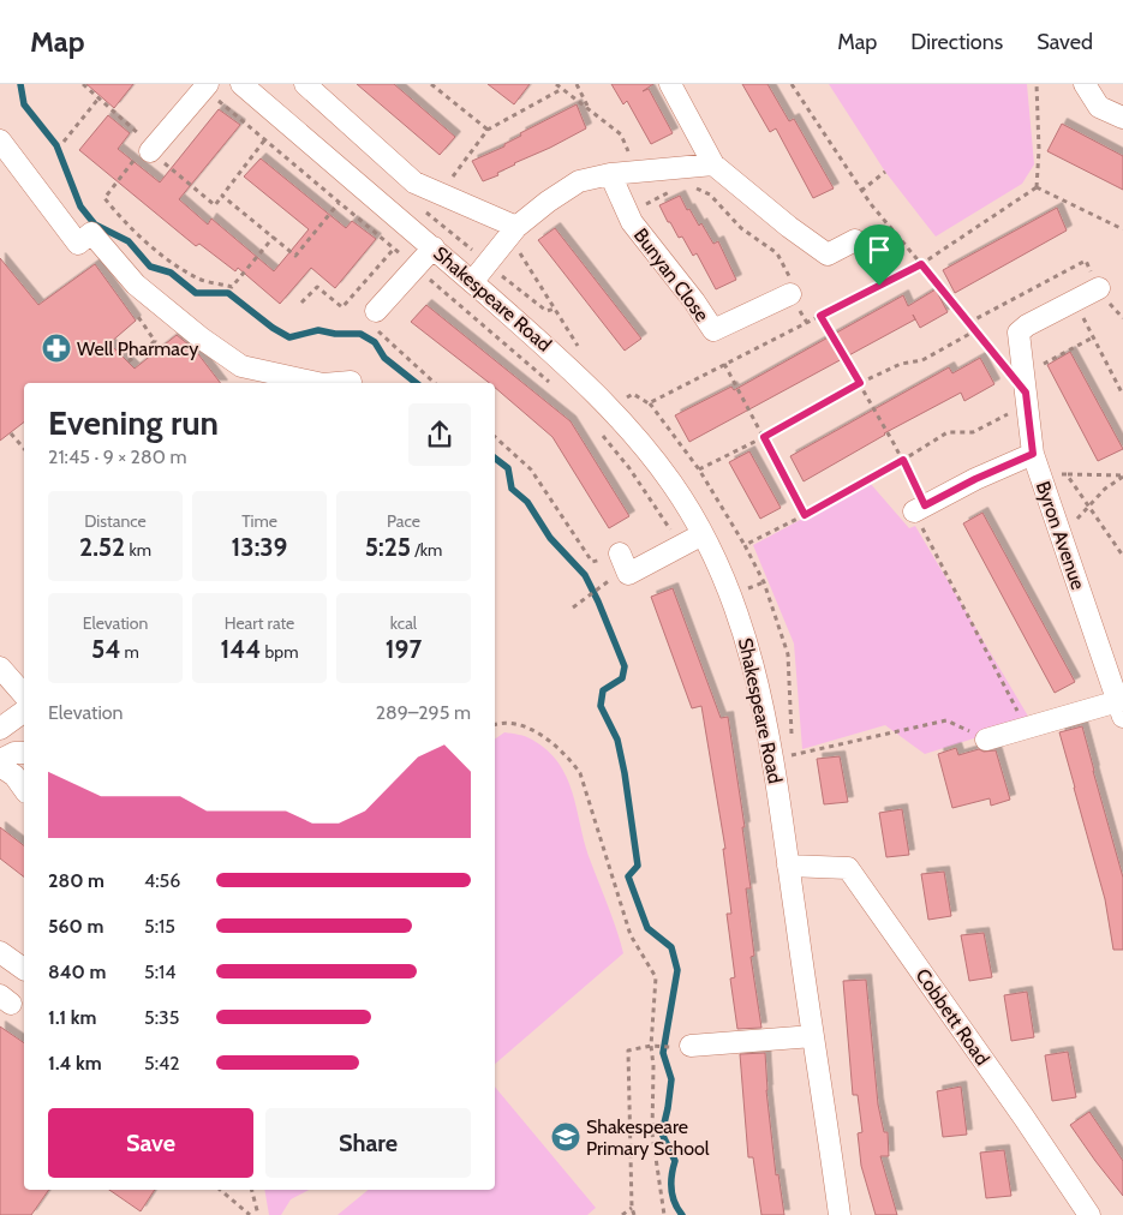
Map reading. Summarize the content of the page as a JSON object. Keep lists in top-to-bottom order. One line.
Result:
{"streets":{"street":["Bunyan Close","Shakespeare Road","Byron Avenue","Cobbett Road"]},"crossings":[["Shakespeare Road","Cobbett Road"]],"places":{"pharmacy":["Well Pharmacy"],"school or university":["Shakespeare Primary School"]},"page":{"header":"Map","nav":["Map","Directions","Saved"],"heading":["Evening run","21:45 · 9 × 280 m"],"stats":[["Distance","2.52 km"],["Time","13:39"],["Pace","5:25 /km"],["Elevation","54 m"],["Heart rate","144 bpm"],["kcal","197"]],"chart":["Elevation","289–295 m"],"list":[{"name":"280 m","note":"4:56"},{"name":"560 m","note":"5:15"},{"name":"840 m","note":"5:14"},{"name":"1.1 km","note":"5:35"},{"name":"1.4 km","note":"5:42"}],"buttons":["Save","Share"]}}
